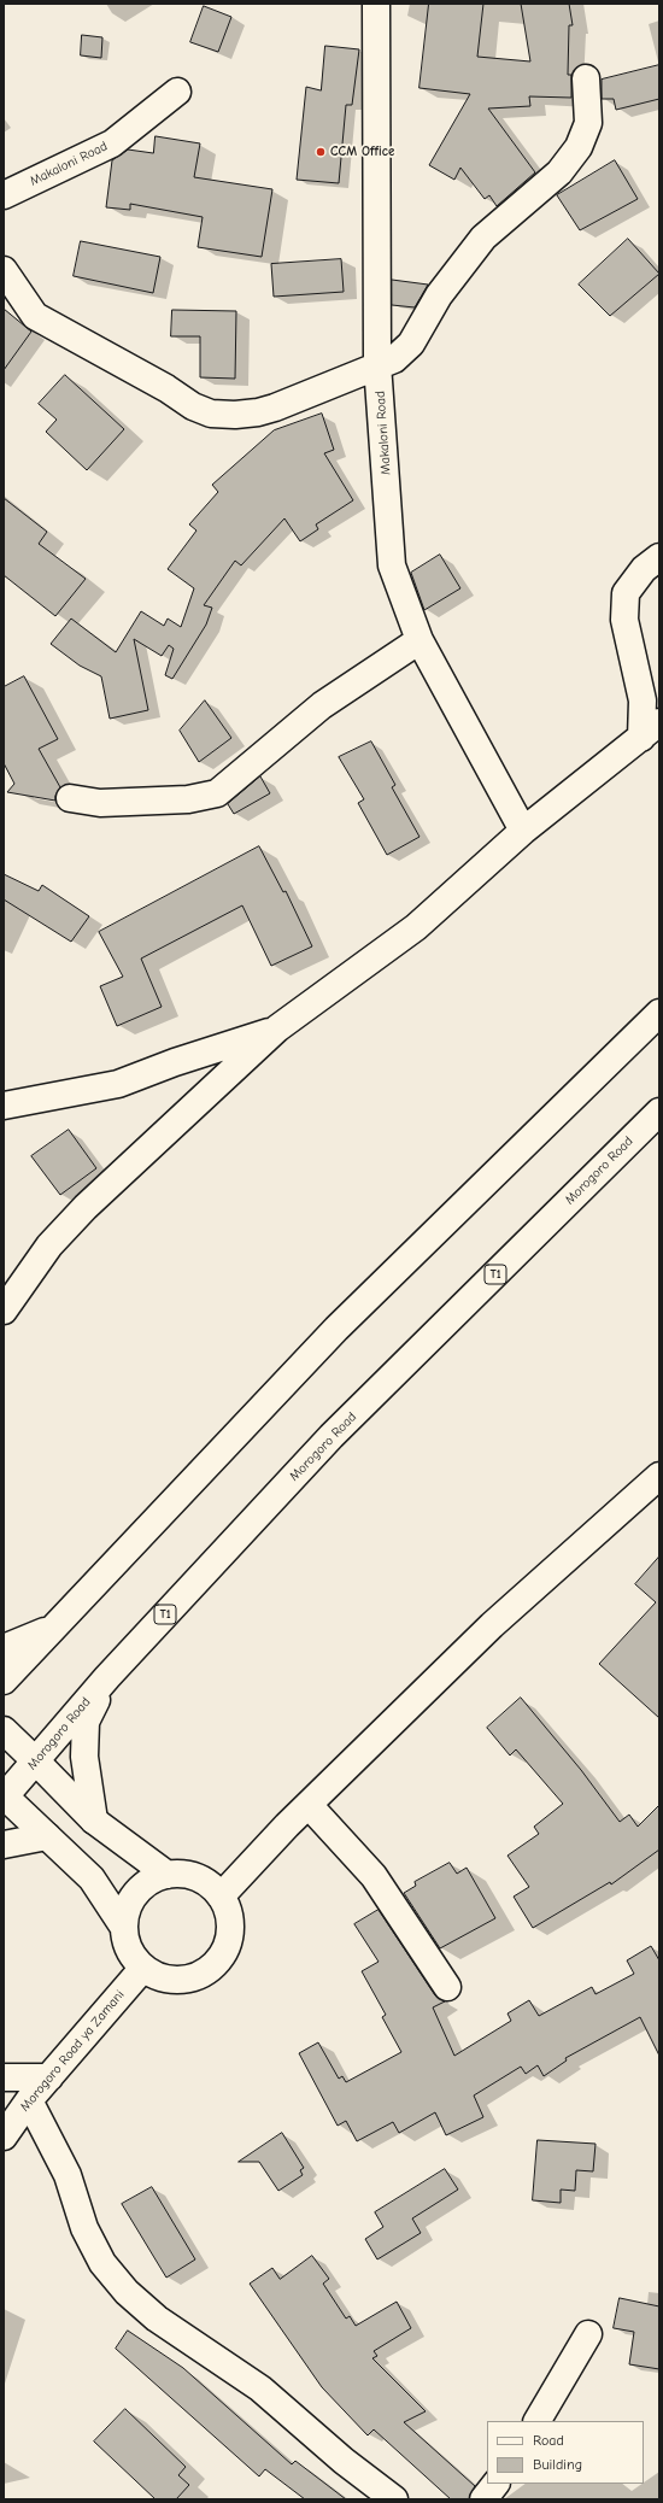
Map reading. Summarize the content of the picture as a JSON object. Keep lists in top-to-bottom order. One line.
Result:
{"streets":{"main road":["Makaloni Road","Morogoro Road","T1","Morogoro Road ya Zamani"]},"places":["CCM Office"],"legend":["Road","Building"]}
